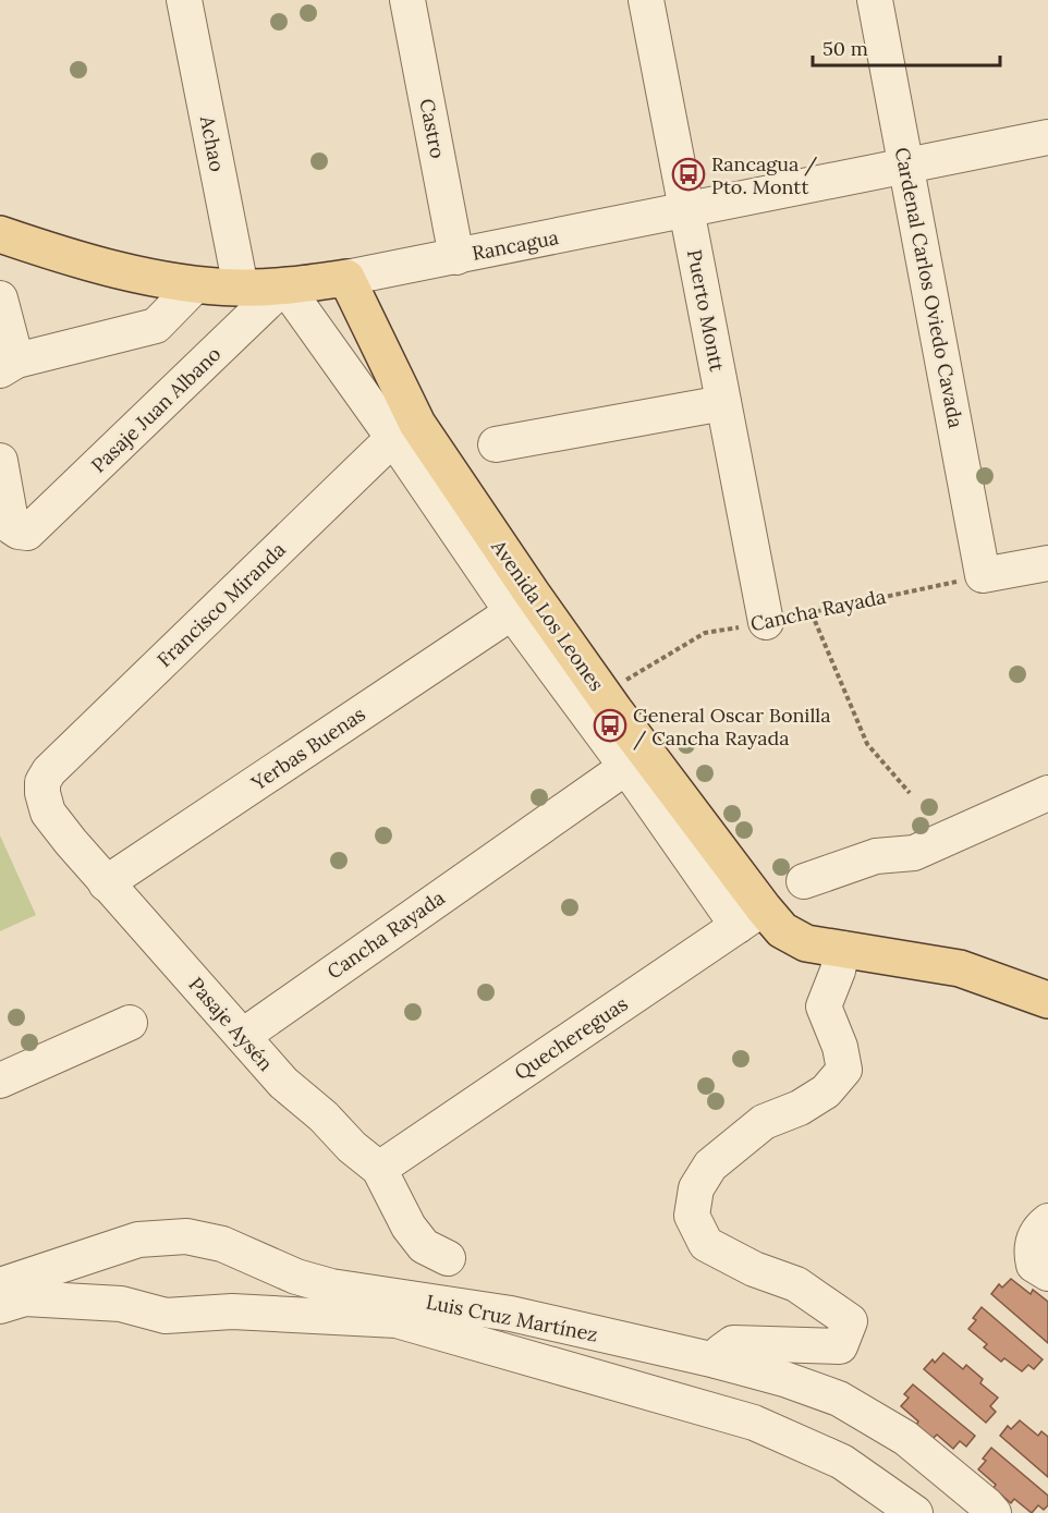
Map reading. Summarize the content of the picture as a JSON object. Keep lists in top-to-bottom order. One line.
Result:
{"streets":{"main road":["Rancagua","Avenida Los Leones"],"street":["Castro","Achao","Cardenal Carlos Oviedo Cavada","Puerto Montt","Pasaje Juan Albano","Francisco Miranda","Cancha Rayada","Yerbas Buenas","Pasaje Aysén","Quechereguas","Luis Cruz Martínez"]},"crossings":[["Castro","Rancagua"],["Achao","Rancagua"],["Rancagua","Cardenal Carlos Oviedo Cavada"],["Rancagua","Puerto Montt"],["Rancagua","Pasaje Juan Albano"],["Rancagua","Avenida Los Leones"],["Cardenal Carlos Oviedo Cavada","Cancha Rayada"],["Puerto Montt","Cancha Rayada"],["Pasaje Juan Albano","Avenida Los Leones"],["Francisco Miranda","Avenida Los Leones"],["Francisco Miranda","Pasaje Aysén"],["Cancha Rayada","Avenida Los Leones"],["Cancha Rayada","Pasaje Aysén"],["Avenida Los Leones","Yerbas Buenas"],["Avenida Los Leones","Quechereguas"],["Yerbas Buenas","Pasaje Aysén"],["Pasaje Aysén","Quechereguas"]],"places":{"bus stop":["Rancagua / Pto. Montt","General Oscar Bonilla / Cancha Rayada"]},"scale_bar":"50 m"}
